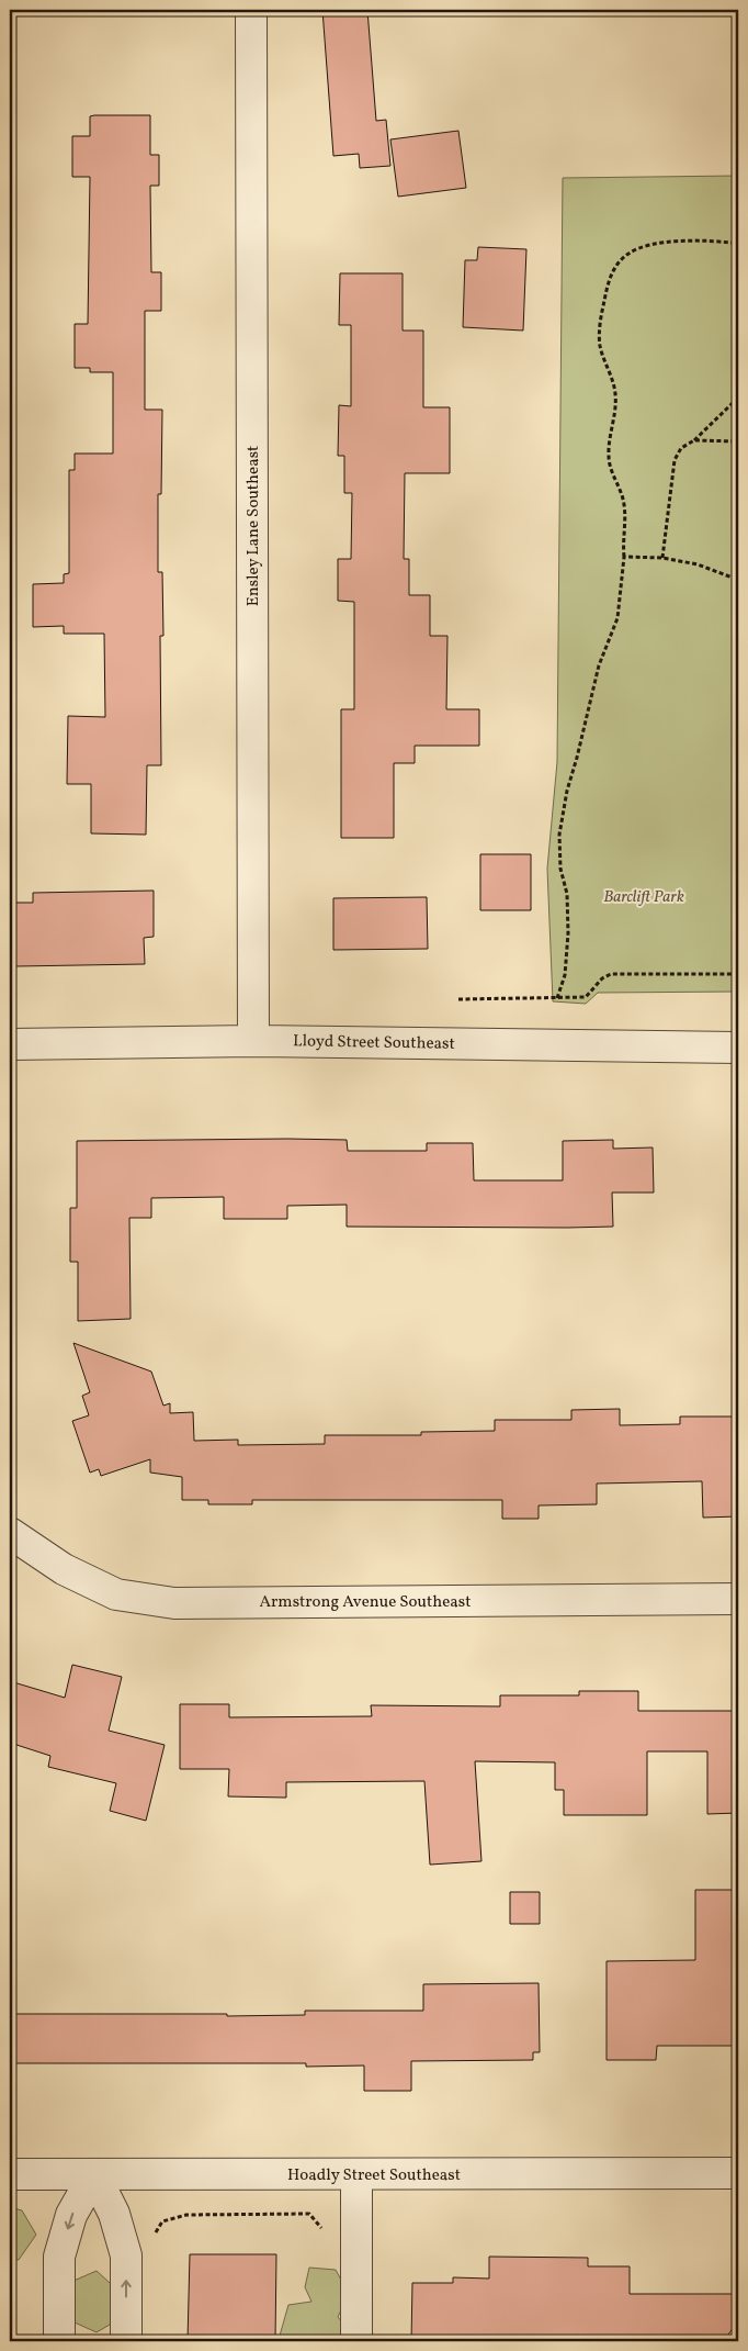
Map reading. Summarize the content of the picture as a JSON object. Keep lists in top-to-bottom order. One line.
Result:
{"streets":{"street":["Ensley Lane Southeast","Lloyd Street Southeast","Armstrong Avenue Southeast","Hoadly Street Southeast"]},"crossings":[["Ensley Lane Southeast","Lloyd Street Southeast"]],"parks":["Barclift Park"]}
